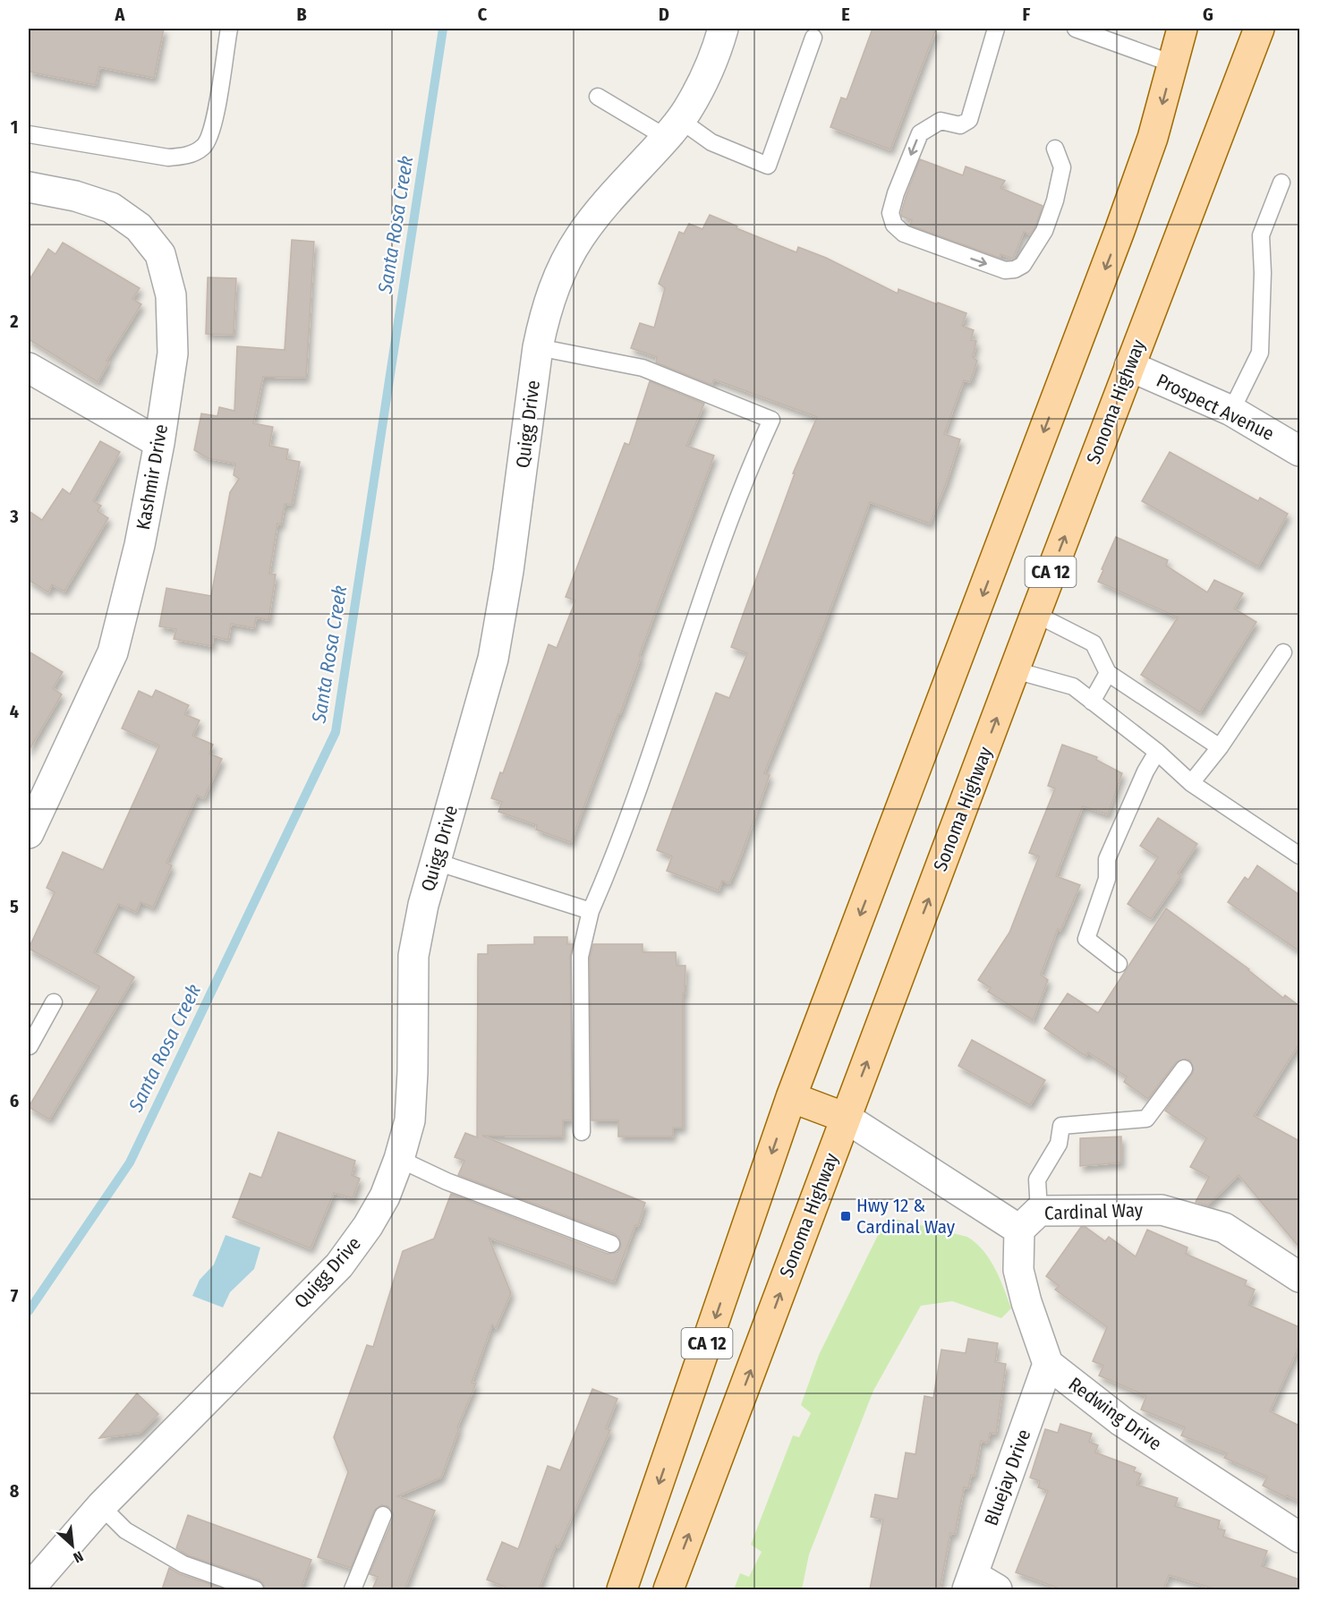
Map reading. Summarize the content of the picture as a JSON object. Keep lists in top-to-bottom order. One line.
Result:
{"streets":{"main road":["Sonoma Highway","CA 12"],"street":["Prospect Avenue","Quigg Drive","Kashmir Drive","Cardinal Way","Redwing Drive","Bluejay Drive"]},"crossings":[["Sonoma Highway","Prospect Avenue"],["Sonoma Highway","Cardinal Way"],["Redwing Drive","Bluejay Drive"]],"water":["Santa Rosa Creek"],"places":{"transit":["Hwy 12 & Cardinal Way"]},"north":"bottom right","grid":{"columns":["A","B","C","D","E","F","G"],"rows":["1","2","3","4","5","6","7","8"]}}
